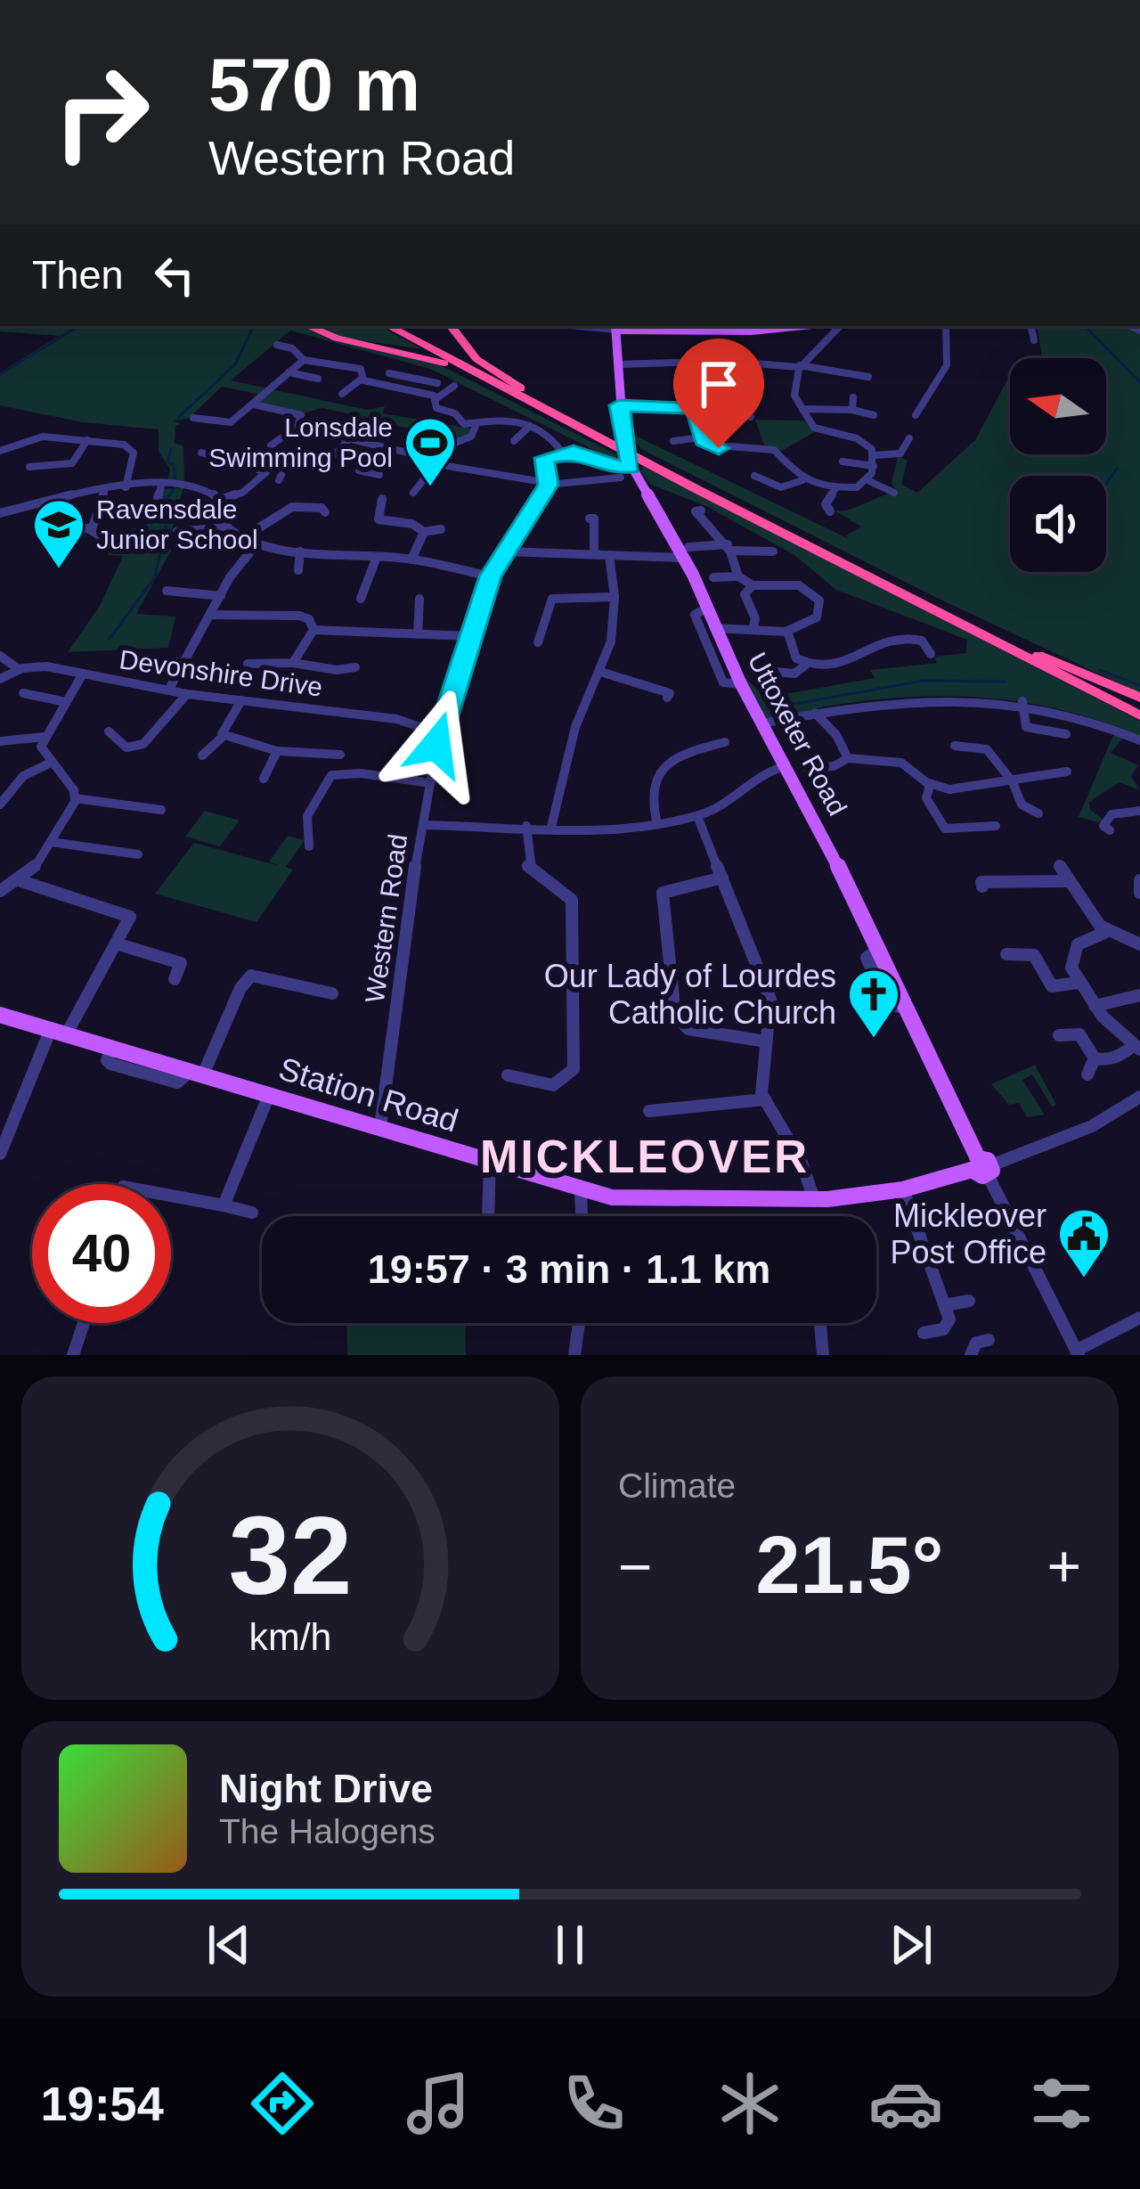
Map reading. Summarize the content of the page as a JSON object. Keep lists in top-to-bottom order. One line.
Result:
{"streets":{"main road":["Uttoxeter Road","Station Road"],"street":["Devonshire Drive","Western Road"]},"crossings":[["Devonshire Drive","Western Road"],["Uttoxeter Road","Station Road"],["Western Road","Station Road"]],"districts":["MICKLEOVER"],"places":{"sports":["Lonsdale Swimming Pool"],"school or university":["Ravensdale Junior School"],"church":["Our Lady of Lourdes Catholic Church"],"public building":["Mickleover Post Office"]},"north":"left","page":{"turn":["570 m","Western Road"],"then":"Then","limit":"40","trip":"19:57 · 3 min · 1.1 km","tile":"Climate","heat":["−","21.5°","+"],"song":["Night Drive","The Halogens"],"tabs":"19:54","gauge":["32","km/h"]}}
